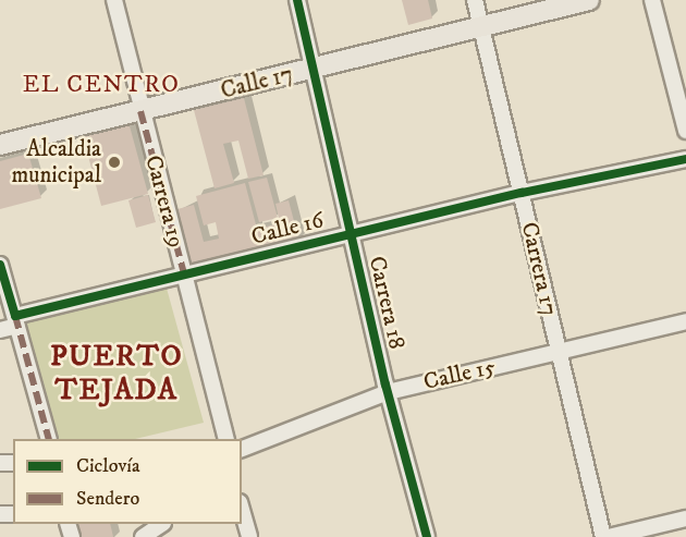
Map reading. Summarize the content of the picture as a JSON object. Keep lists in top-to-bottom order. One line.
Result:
{"streets":{"main road":["Calle 17"],"street":["Carrera 19","Calle 16","Carrera 17","Carrera 18","Calle 15"]},"crossings":[["Calle 17","Carrera 19"],["Calle 17","Carrera 17"],["Calle 17","Carrera 18"],["Carrera 19","Calle 16"],["Calle 16","Carrera 17"],["Calle 16","Carrera 18"],["Carrera 17","Calle 15"],["Carrera 18","Calle 15"]],"districts":["EL CENTRO","PUERTO TEJADA"],"places":["Alcaldia municipal"],"legend":["Ciclovía","Sendero"]}
